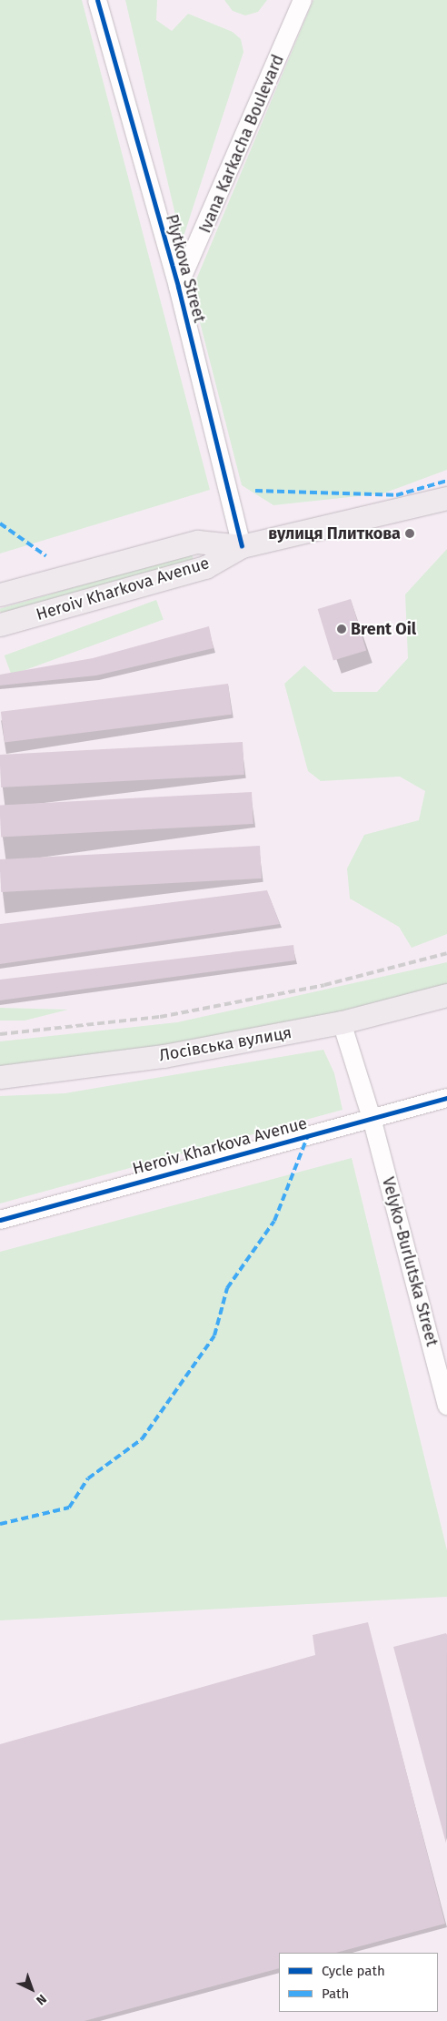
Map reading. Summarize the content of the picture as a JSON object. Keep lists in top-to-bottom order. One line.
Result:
{"streets":{"main road":["Heroiv Kharkova Avenue","Лосівська вулиця"],"street":["Ivana Karkacha Boulevard","Plytkova Street","Velyko-Burlutska Street"]},"crossings":[["Ivana Karkacha Boulevard","Plytkova Street"],["Plytkova Street","Heroiv Kharkova Avenue"],["Heroiv Kharkova Avenue","Velyko-Burlutska Street"]],"places":["вулиця Плиткова","Brent Oil"],"legend":["Cycle path","Path"],"north":"bottom right"}
